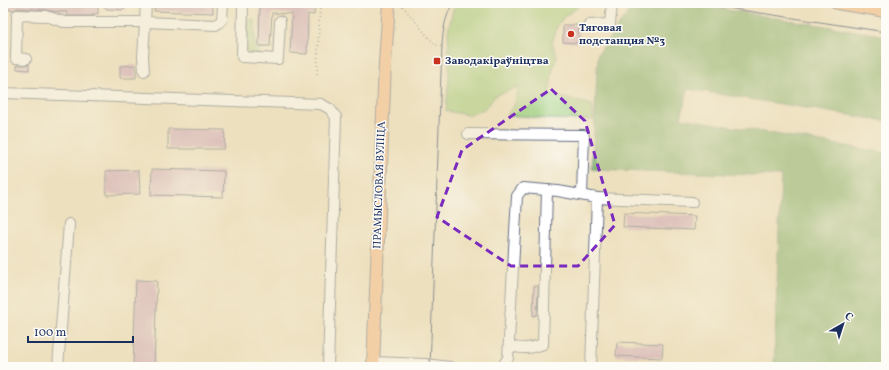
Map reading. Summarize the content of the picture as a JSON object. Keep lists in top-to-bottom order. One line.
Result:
{"streets":{"main road":["ПРАМЫСЛОВАЯ ВУЛІЦА"]},"places":{"other":["Тяговая подстанция №3"],"transit":["Заводакіраўніцтва"]},"scale_bar":"100 m","north":"top right"}
